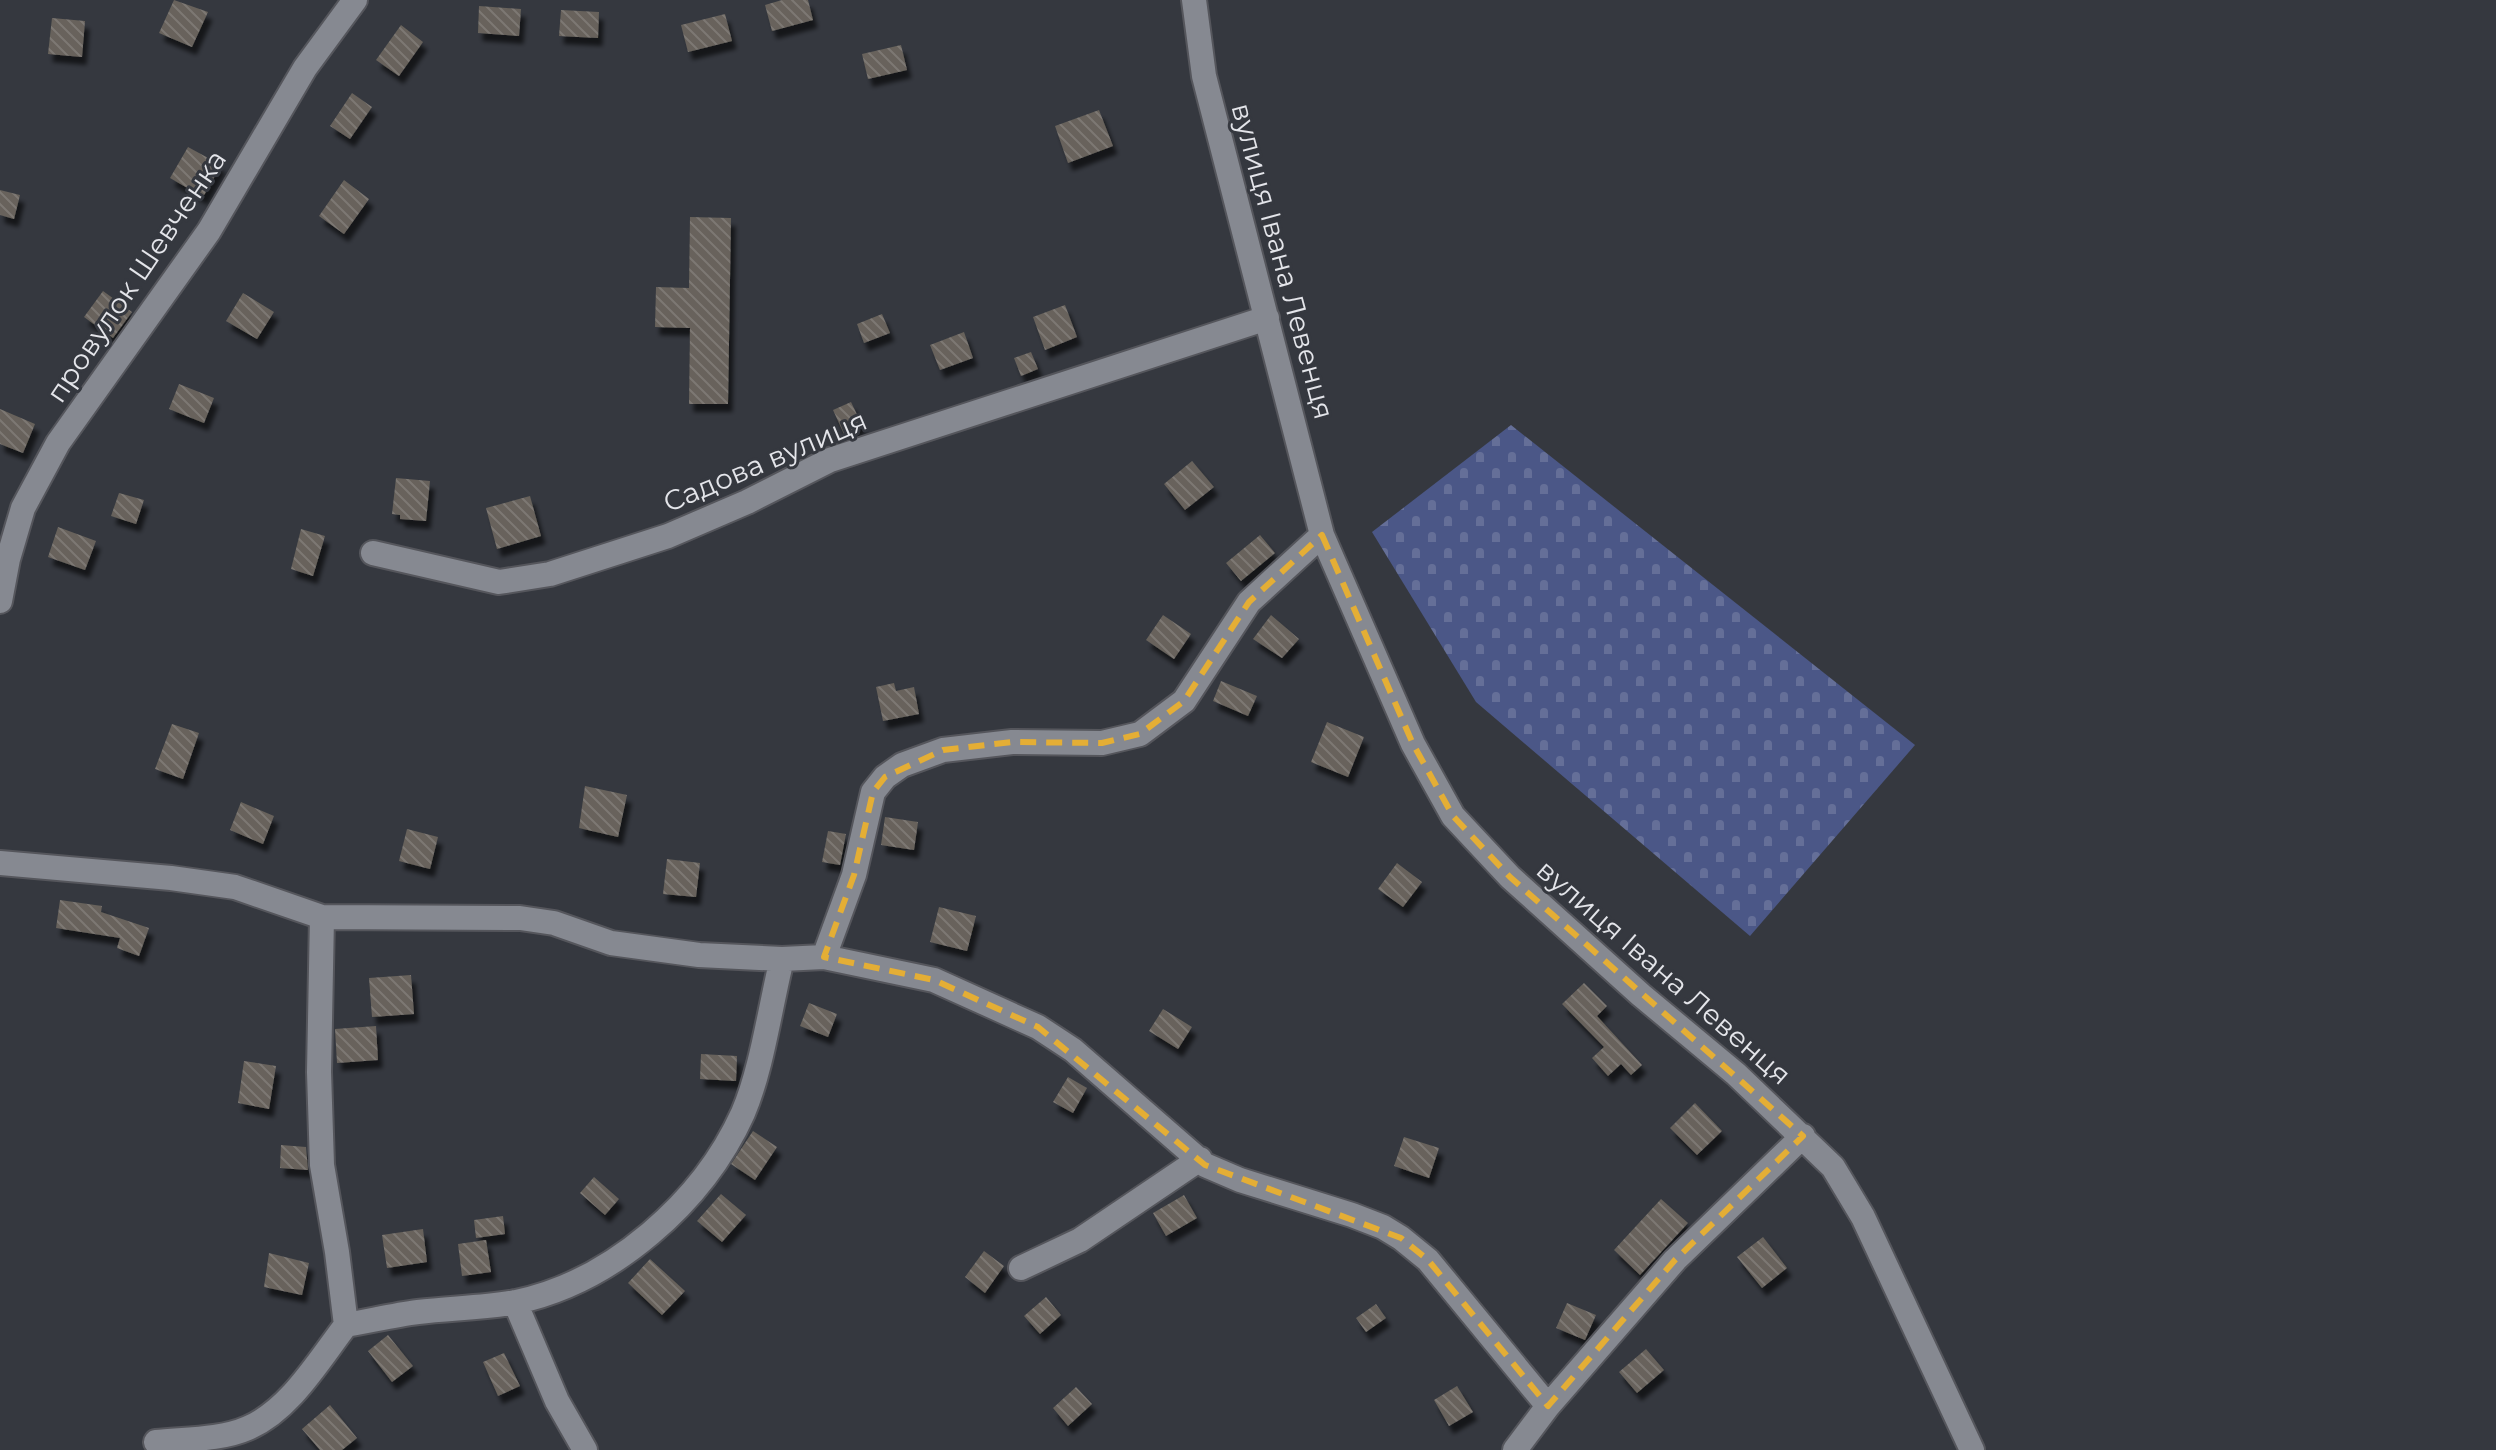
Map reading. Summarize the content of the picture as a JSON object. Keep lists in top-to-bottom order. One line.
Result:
{"streets":{"street":["вулиця Івана Левенця","провулок Шевченка","Садова вулиця"]},"crossings":[["вулиця Івана Левенця","Садова вулиця"]]}
